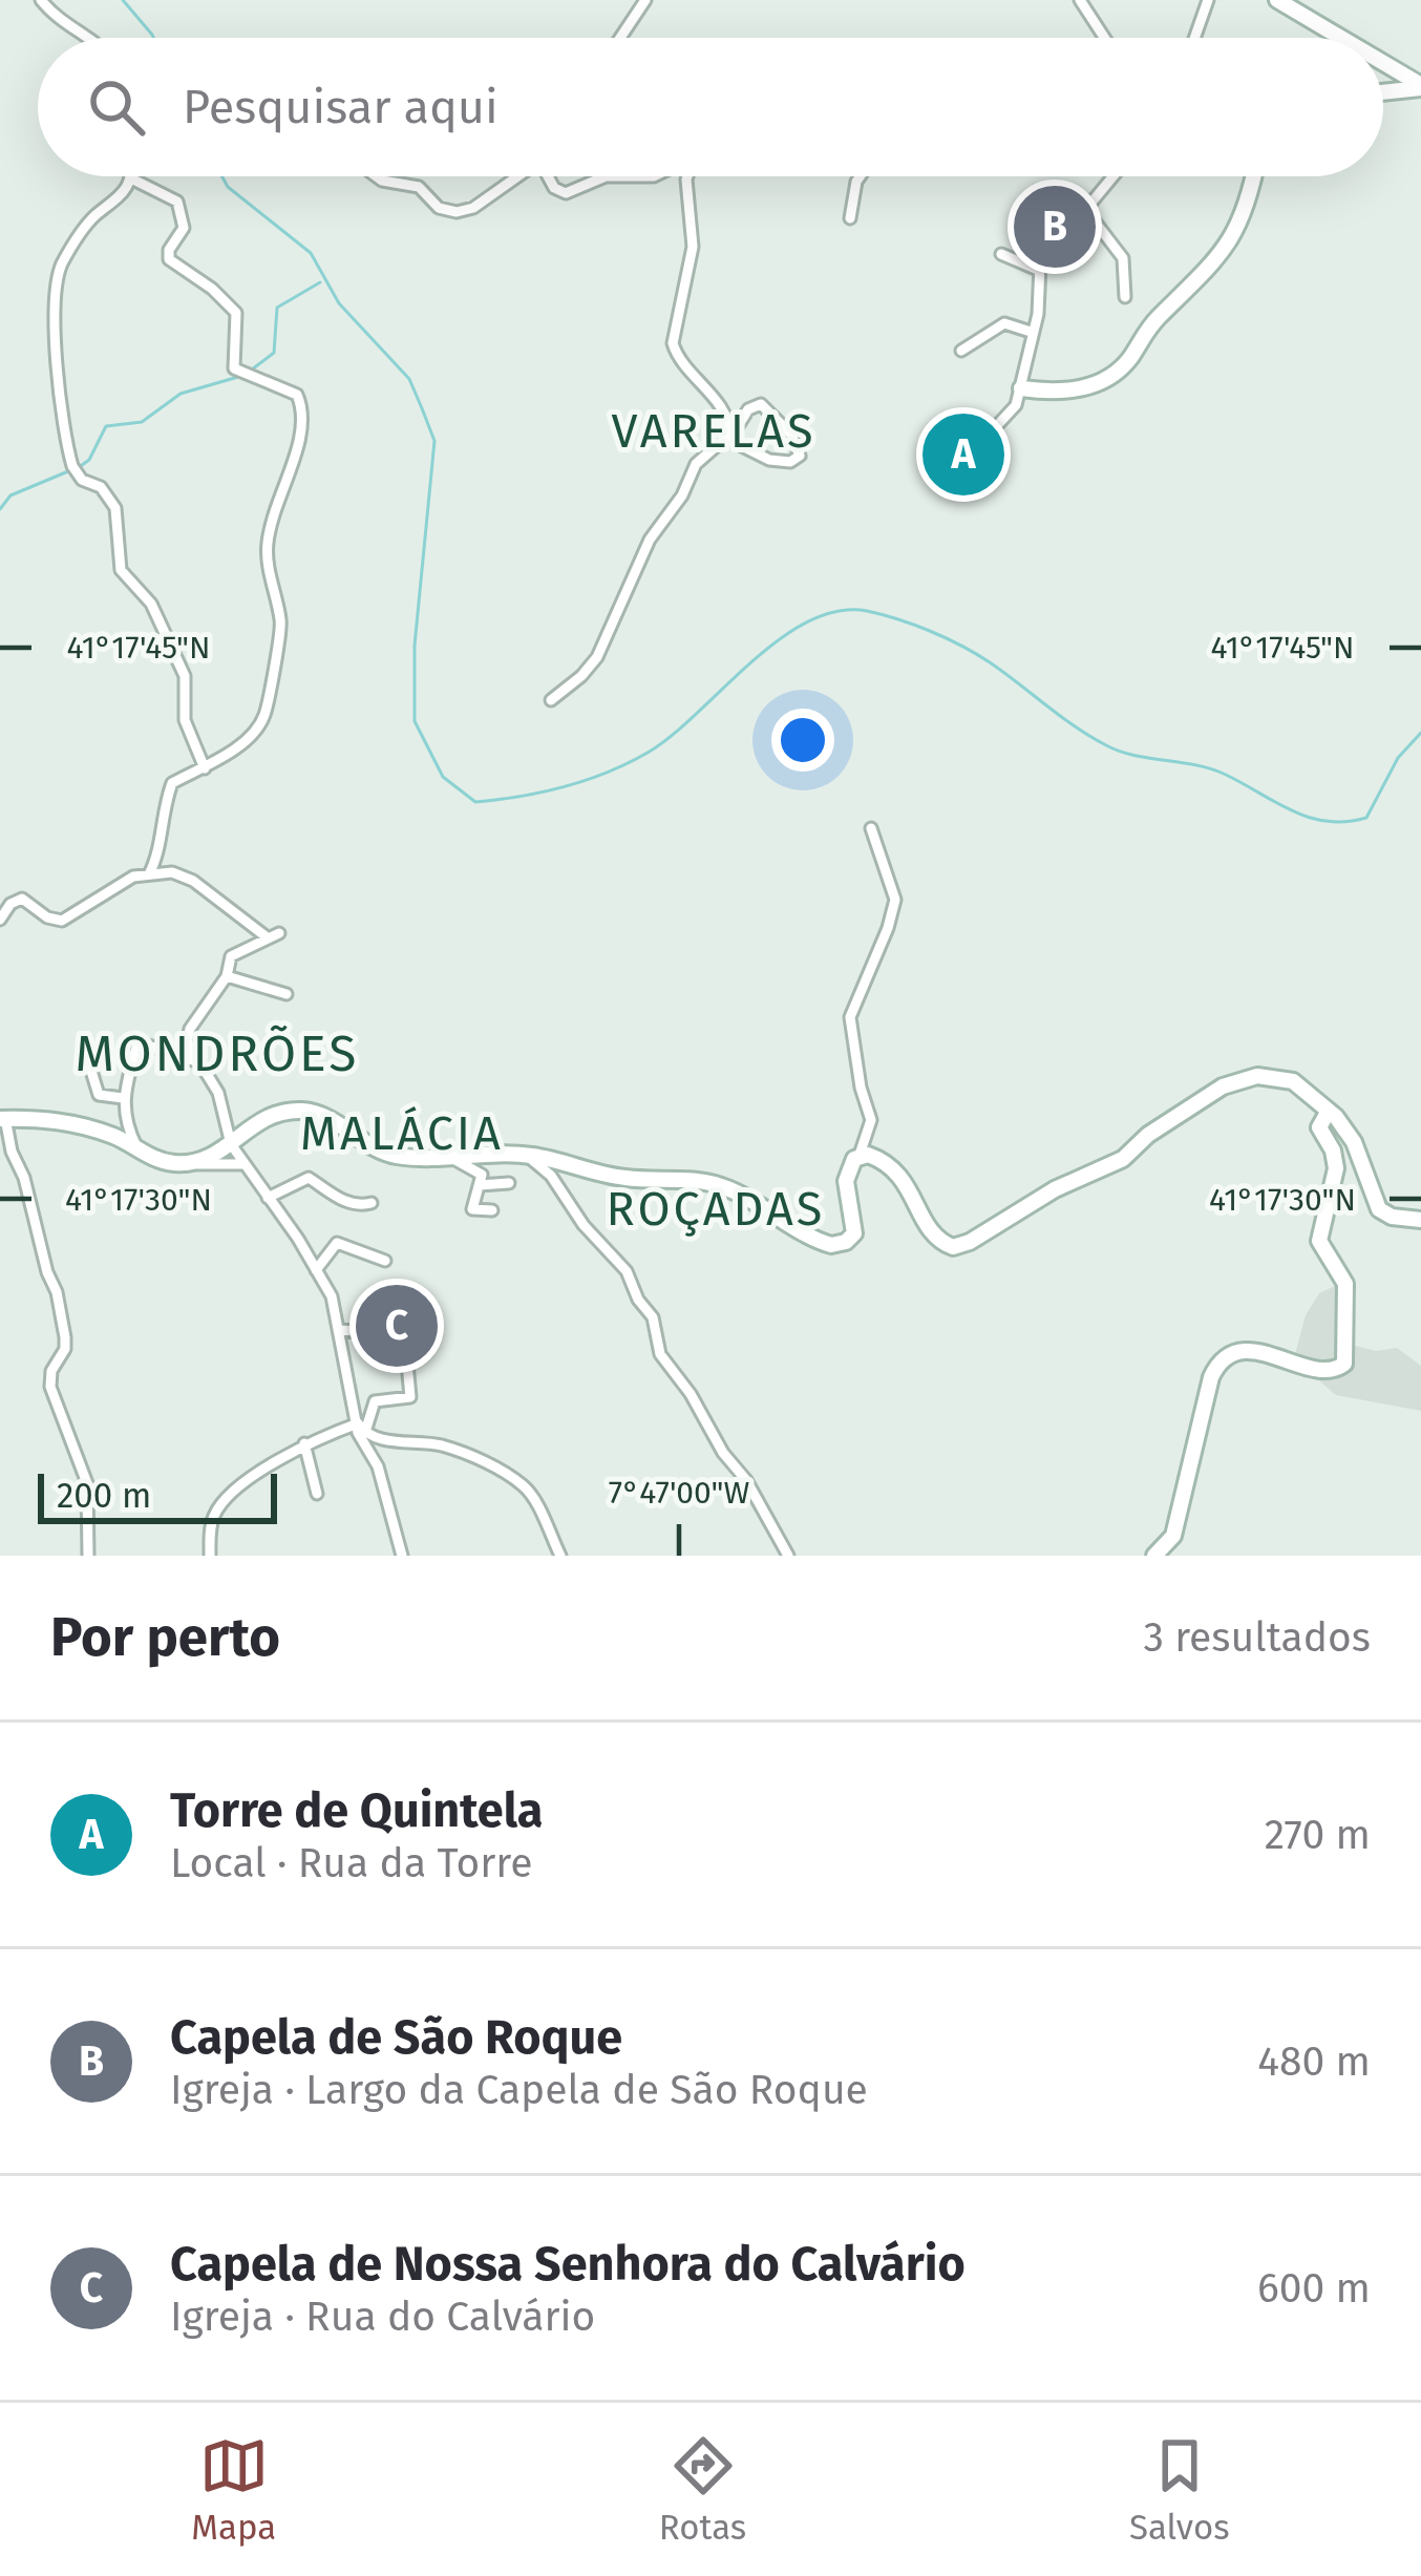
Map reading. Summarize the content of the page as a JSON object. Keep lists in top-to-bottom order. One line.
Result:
{"districts":["VARELAS","MONDRÕES","MALÁCIA","ROÇADAS"],"scale_bar":"200 m","page":{"search":"Pesquisar aqui","pins":["B","A","C"],"scale":"200 m","heading":["Por perto","3 resultados"],"list":[{"mark":"A","name":"Torre de Quintela","note":"Local · Rua da Torre","value":"270 m"},{"mark":"B","name":"Capela de São Roque","note":"Igreja · Largo da Capela de São Roque","value":"480 m"},{"mark":"C","name":"Capela de Nossa Senhora do Calvário","note":"Igreja · Rua do Calvário","value":"600 m"}],"nav":["Mapa","Rotas","Salvos"]},"coordinates":["41°17'45\"N","41°17'30\"N","7°47'00\"W"]}
